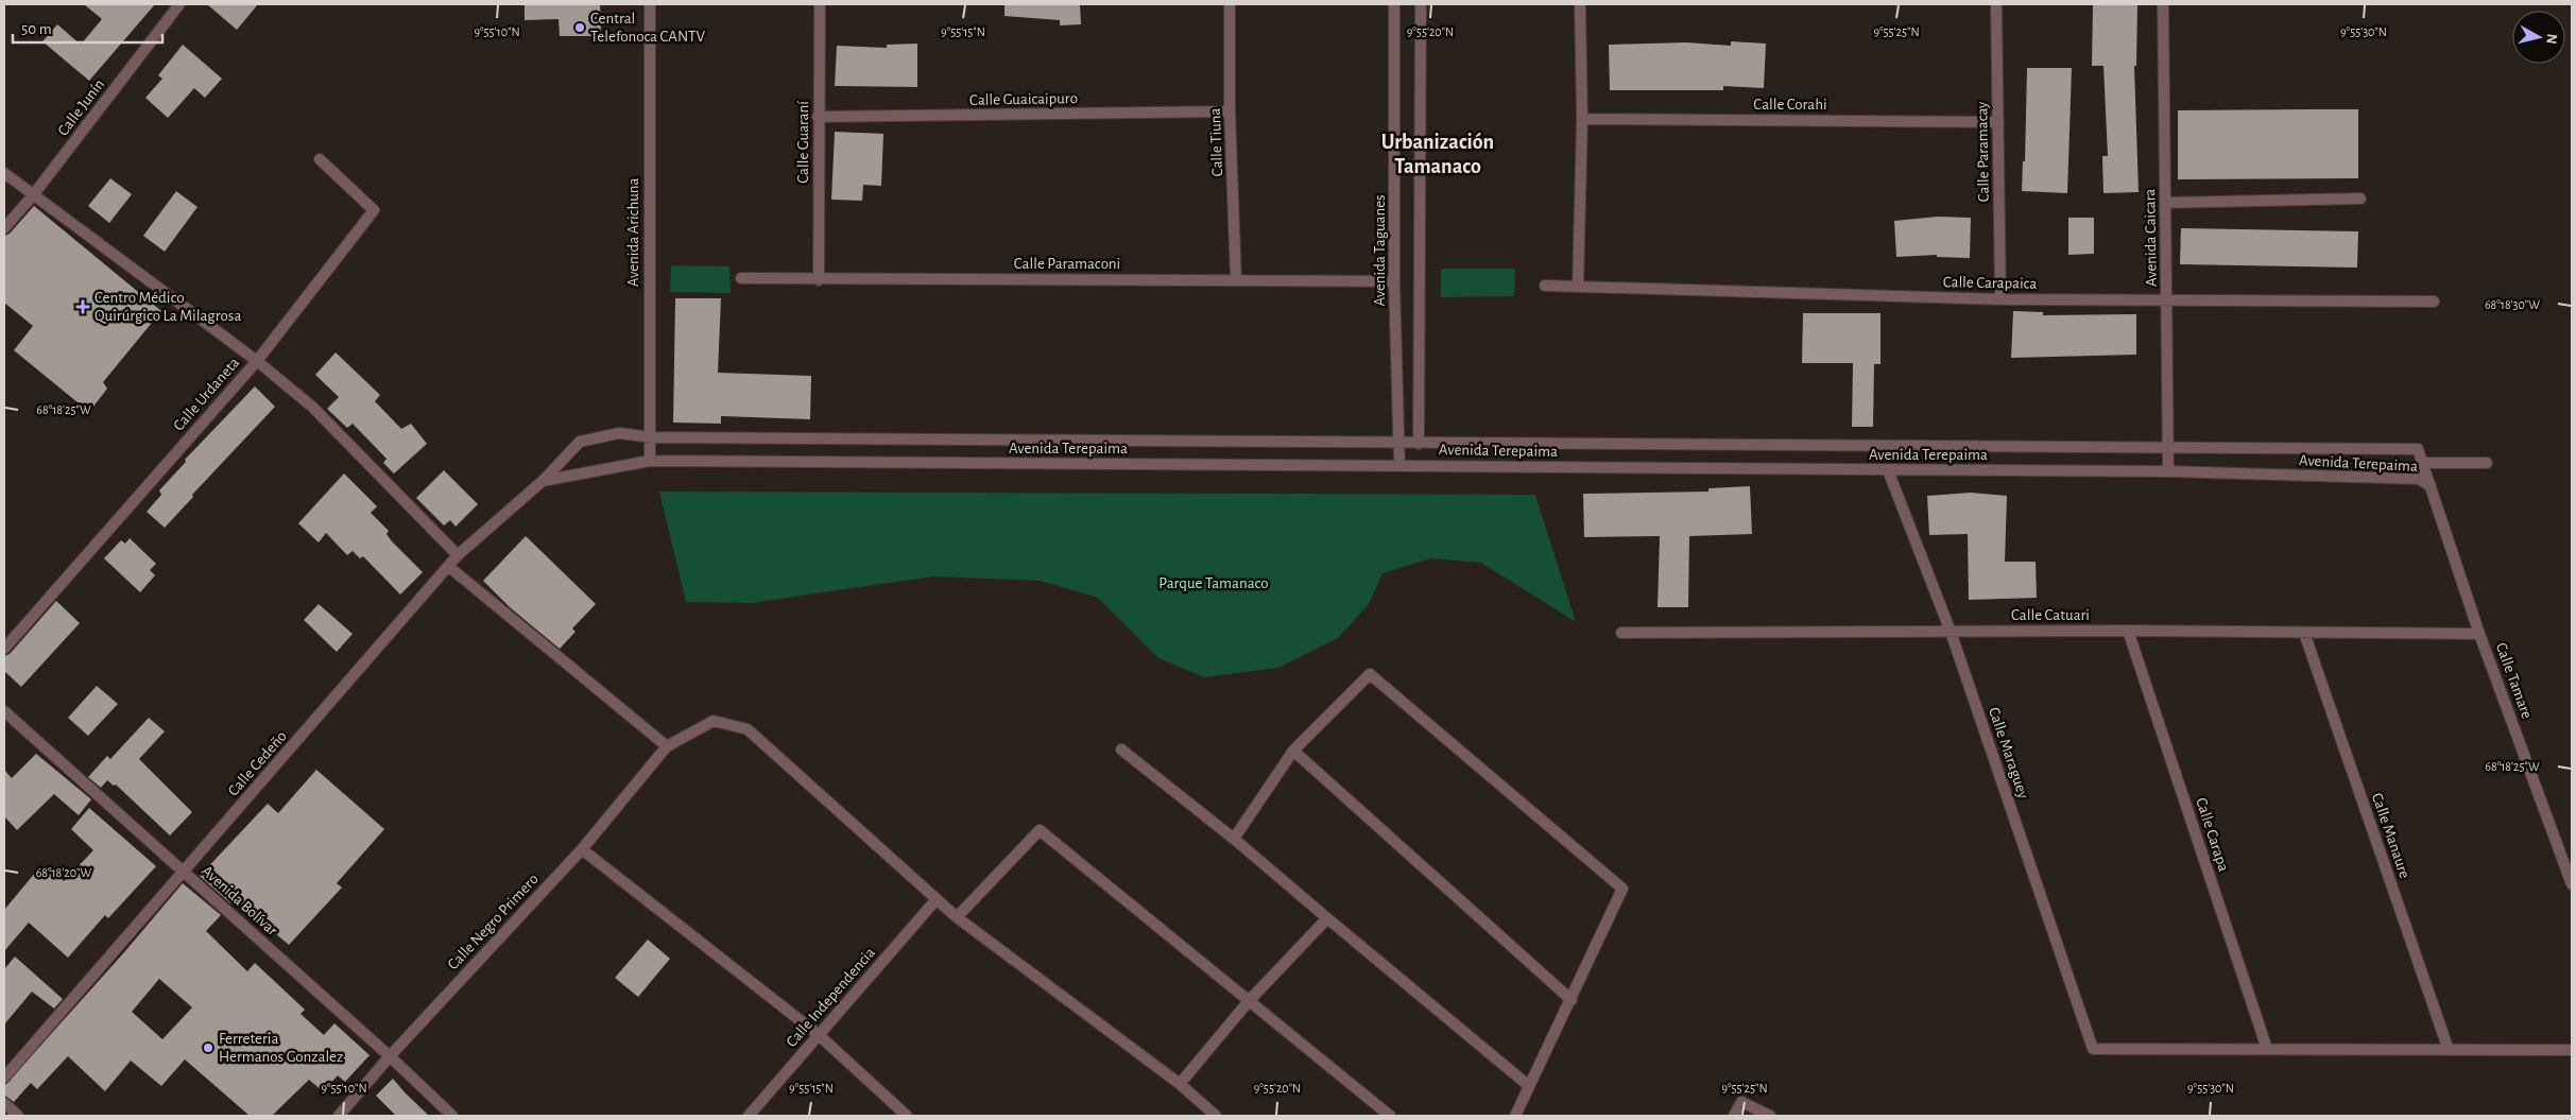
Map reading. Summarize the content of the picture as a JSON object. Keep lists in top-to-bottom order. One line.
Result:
{"streets":{"street":["Calle Guaicaipuro","Calle Corahi","Calle Junín","Calle Guaraní","Calle Tiuna","Calle Paramacay","Avenida Arichuna","Avenida Caicara","Avenida Taguanes","Calle Paramaconi","Calle Carapaica","Calle Urdaneta","Avenida Terepaima","Calle Catuari","Calle Tamare","Calle Maraguey","Calle Cedeño","Calle Carapa","Calle Manaure","Avenida Bolívar","Calle Negro Primero","Calle Independencia"]},"crossings":[["Calle Guaicaipuro","Calle Guaraní"],["Calle Guaicaipuro","Calle Tiuna"],["Calle Corahi","Calle Paramacay"],["Calle Guaraní","Calle Paramaconi"],["Calle Tiuna","Calle Paramaconi"],["Calle Paramacay","Calle Carapaica"],["Avenida Arichuna","Avenida Terepaima"],["Avenida Caicara","Calle Carapaica"],["Avenida Caicara","Avenida Terepaima"],["Avenida Taguanes","Calle Paramaconi"],["Avenida Taguanes","Avenida Terepaima"],["Avenida Terepaima","Calle Tamare"],["Avenida Terepaima","Calle Maraguey"],["Avenida Terepaima","Calle Cedeño"],["Calle Catuari","Calle Tamare"],["Calle Catuari","Calle Maraguey"],["Calle Catuari","Calle Carapa"],["Calle Catuari","Calle Manaure"],["Calle Maraguey","Calle Carapa"],["Calle Cedeño","Avenida Bolívar"],["Avenida Bolívar","Calle Negro Primero"]],"districts":["Urbanización Tamanaco"],"parks":["Parque Tamanaco"],"places":{"other":["Central Telefonoca CANTV","Ferreteria Hermanos Gonzalez"],"health":["Centro Médico Quirúrgico La Milagrosa"]},"scale_bar":"50 m","north":"right","coordinates":["9°55'10\"N","9°55'15\"N","9°55'20\"N","9°55'25\"N","9°55'30\"N","68°18'30\"W","68°18'25\"W","68°18'20\"W"]}
